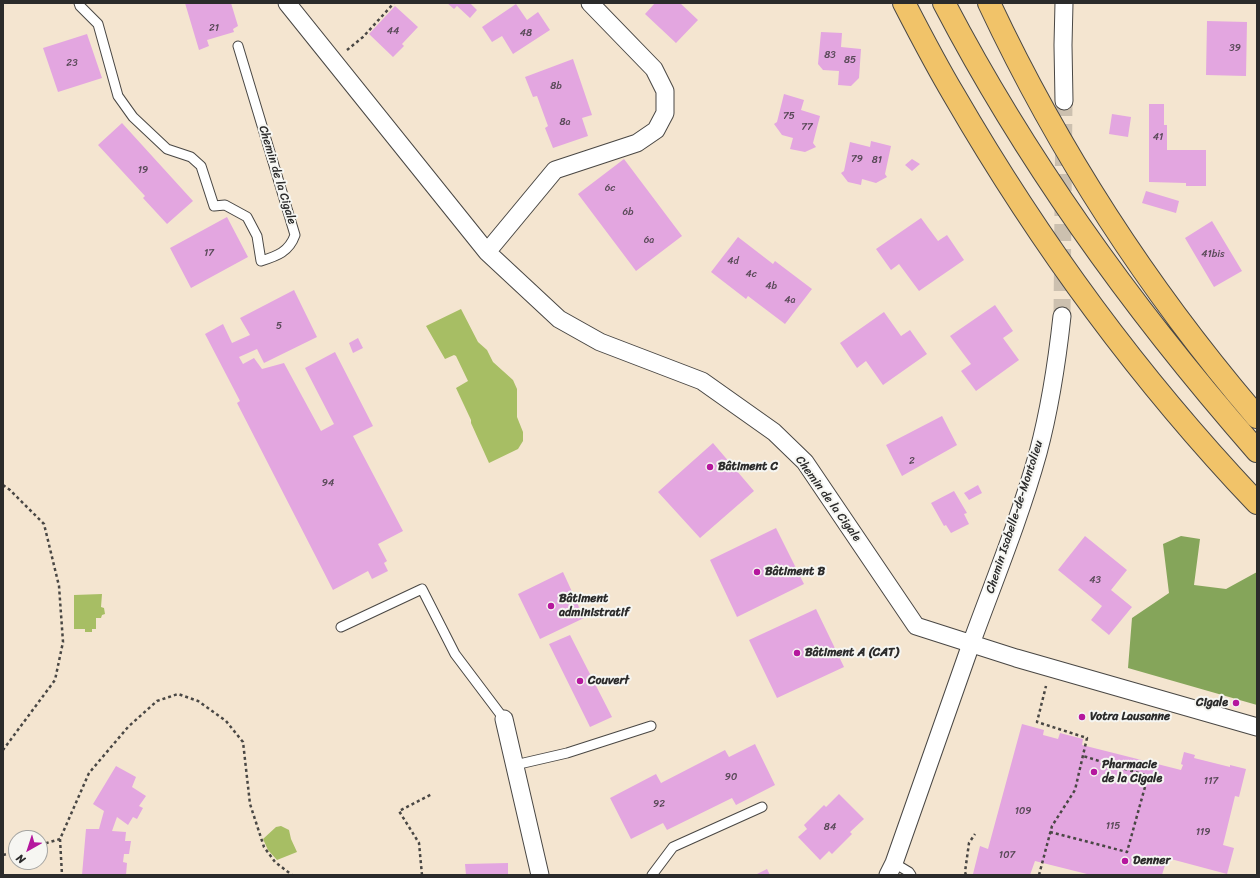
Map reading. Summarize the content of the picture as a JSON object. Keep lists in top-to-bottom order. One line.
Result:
{"streets":{"street":["Chemin de la Cigale","Chemin Isabelle-de-Montolieu"]},"crossings":[["Chemin de la Cigale","Chemin Isabelle-de-Montolieu"]],"places":["Bâtiment C","Bâtiment B","Bâtiment administratif","Bâtiment A (CAT)","Couvert","Cigale","Votra Lausanne","Pharmacie de la Cigale","Denner"],"house_numbers":["21","44","48","39","83","85","23","8b","75","8a","77","41","79","81","19","6c","6b","6a","17","41bis","4d","4c","4b","4a","5","2","94","43","90","117","92","109","115","84","119","107"],"north":"bottom left"}
